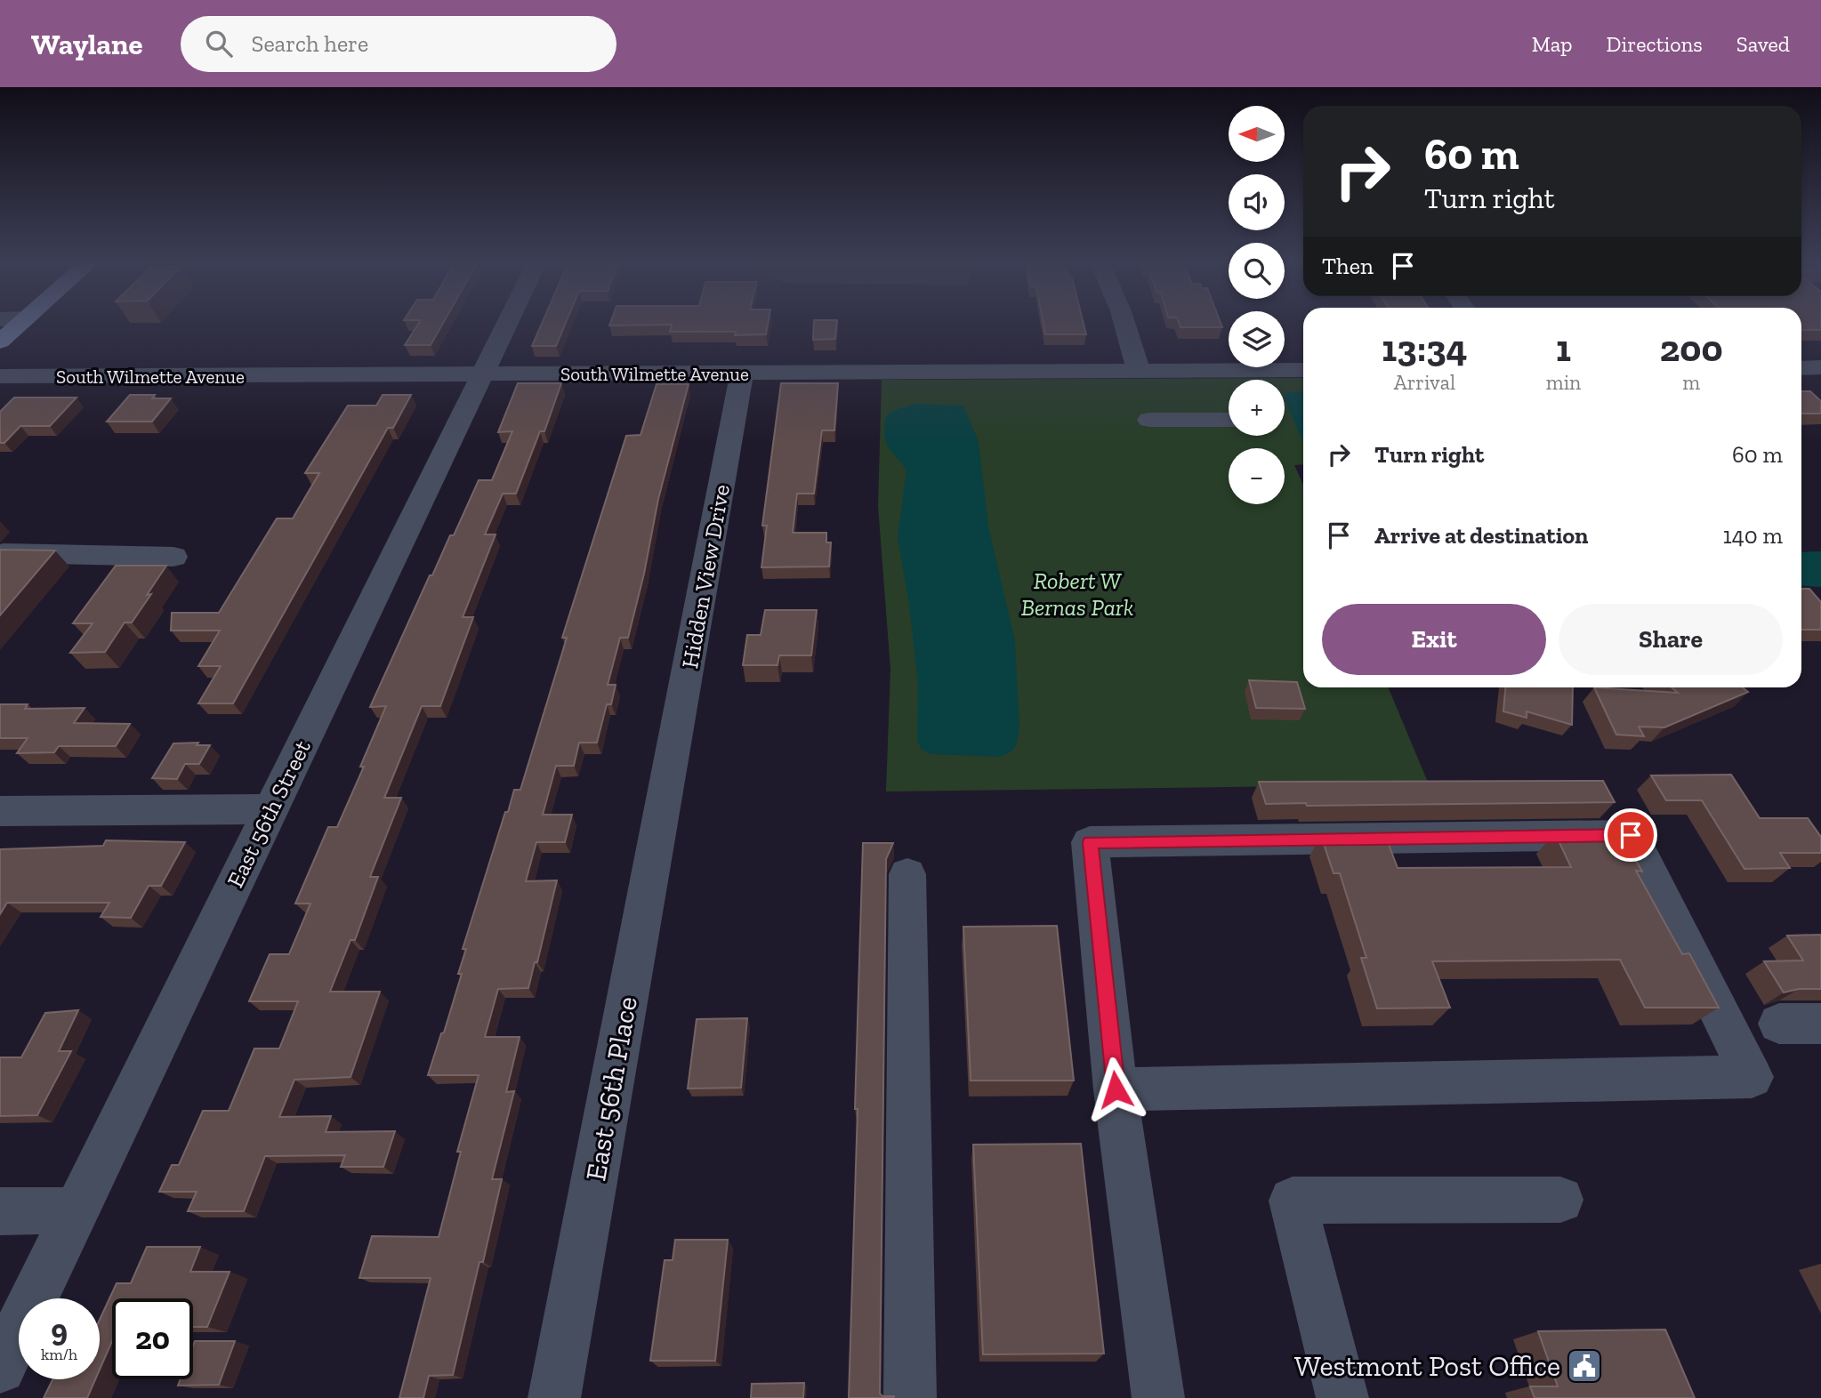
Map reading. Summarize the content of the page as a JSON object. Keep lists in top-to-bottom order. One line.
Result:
{"streets":{"street":["South Wilmette Avenue","Hidden View Drive","East 56th Street","East 56th Place"]},"crossings":[["South Wilmette Avenue","Hidden View Drive"],["South Wilmette Avenue","East 56th Street"],["Hidden View Drive","East 56th Place"]],"parks":["Robert W Bernas Park"],"places":{"public building":["Westmont Post Office"]},"north":"left","page":{"header":"Waylane","search":"Search here","nav":["Map","Directions","Saved"],"map_buttons":["+","−"],"turn":["60 m","Turn right"],"then":"Then","eta":["13:34","Arrival","1","min","200","m"],"list":[{"name":"Turn right","value":"60 m"},{"name":"Arrive at destination","value":"140 m"}],"buttons":["Exit","Share"],"speed":"9 km/h","limit":"20"}}
